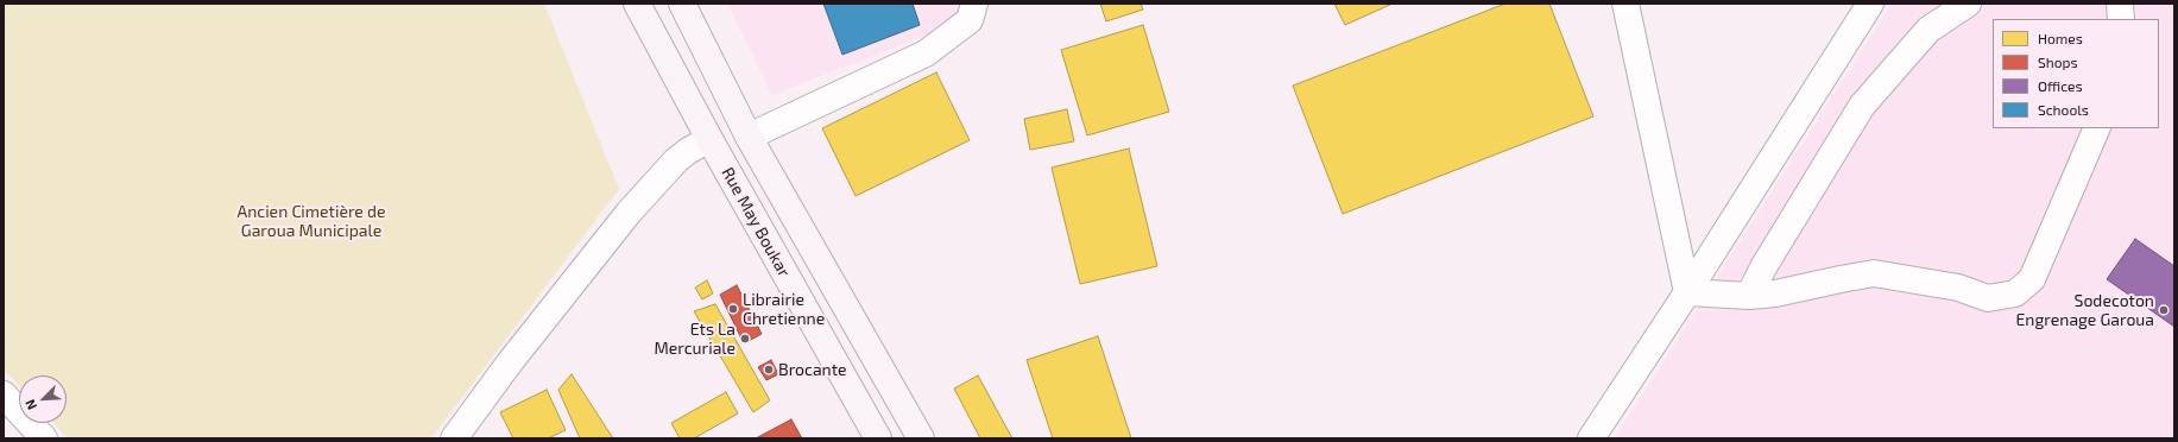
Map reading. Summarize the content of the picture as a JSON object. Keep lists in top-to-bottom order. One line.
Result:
{"streets":{"main road":["Rue May Boukar"]},"parks":["Ancien Cimetière de Garoua Municipale"],"places":["Librairie Chretienne","Sodecoton Engrenage Garoua","Ets La Mercuriale","Brocante"],"legend":["Homes","Shops","Offices","Schools"],"north":"bottom left"}
